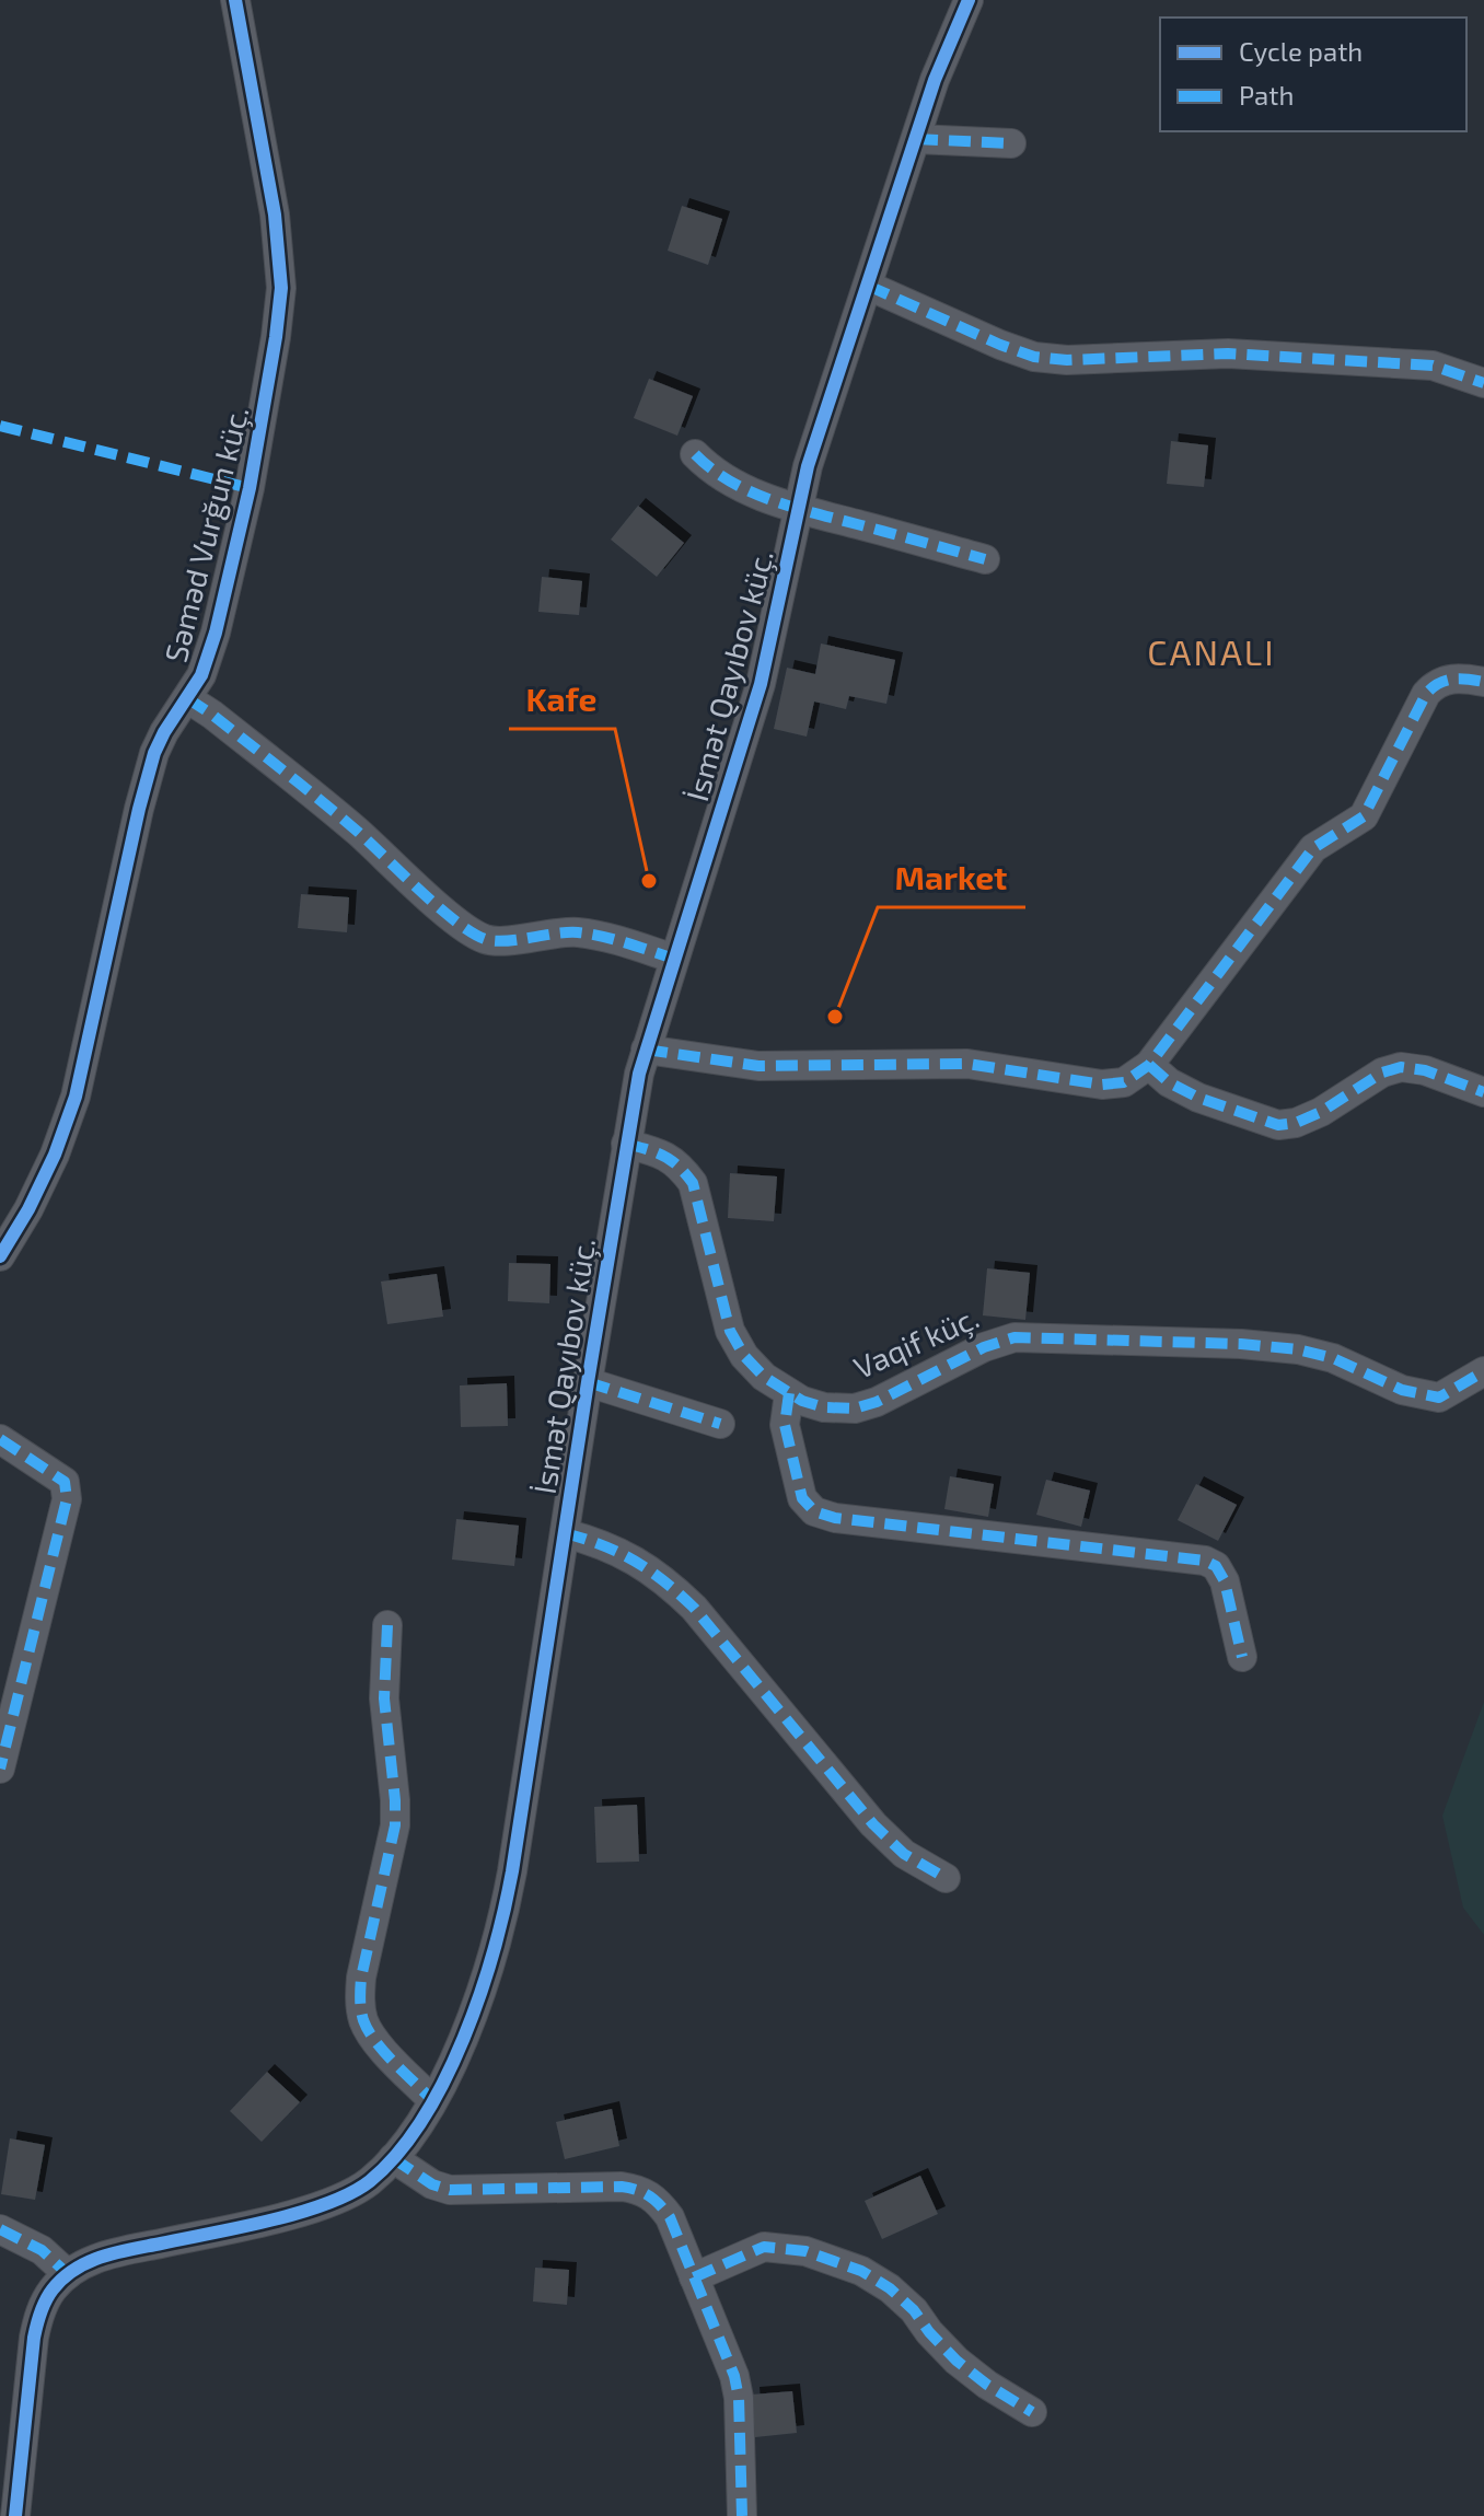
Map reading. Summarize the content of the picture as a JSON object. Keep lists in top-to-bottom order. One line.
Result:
{"streets":{"street":["Səməd Vurğun küç.","İsmət Qayıbov küç.","Vaqif küç."]},"crossings":[["İsmət Qayıbov küç.","Vaqif küç."]],"districts":["CANALI"],"places":["Kafe","Market"],"legend":["Cycle path","Path"]}
